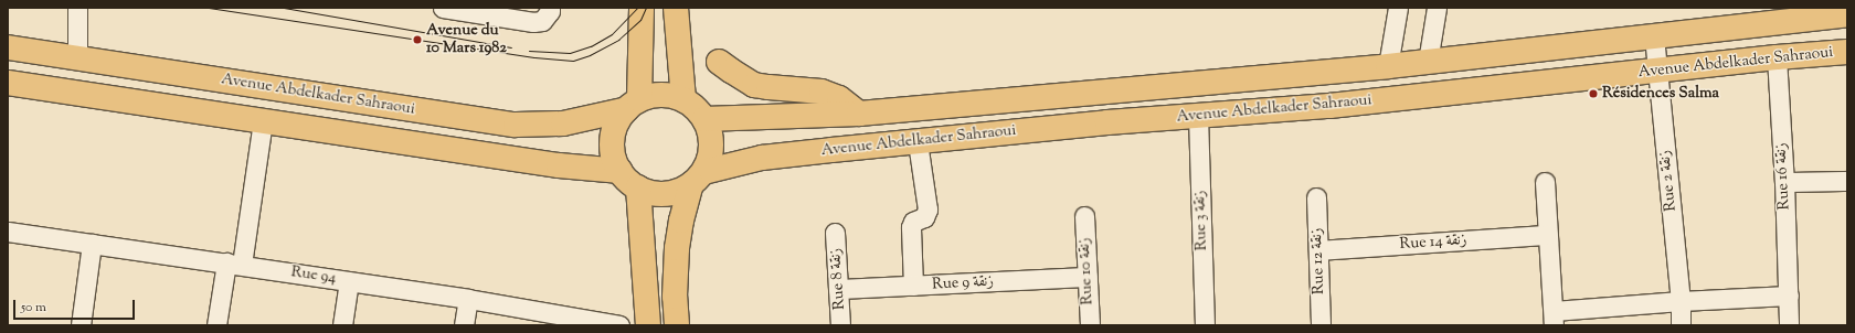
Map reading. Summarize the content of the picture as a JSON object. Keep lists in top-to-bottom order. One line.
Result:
{"streets":{"main road":["Avenue Abdelkader Sahraoui"],"street":["Rue 16 زنقة","Rue 2 زنقة","Rue 3 زنقة","Rue 14 زنقة","Rue 12 زنقة","Rue 10 زنقة","Rue 94","Rue 8 زنقة","Rue 9 زنقة"]},"crossings":[["Avenue Abdelkader Sahraoui","Rue 16 زنقة"],["Avenue Abdelkader Sahraoui","Rue 2 زنقة"],["Avenue Abdelkader Sahraoui","Rue 3 زنقة"],["Rue 14 زنقة","Rue 12 زنقة"],["Rue 10 زنقة","Rue 9 زنقة"],["Rue 8 زنقة","Rue 9 زنقة"]],"places":["Avenue du 10 Mars 1982","Résidences Salma"],"scale_bar":"50 m"}
